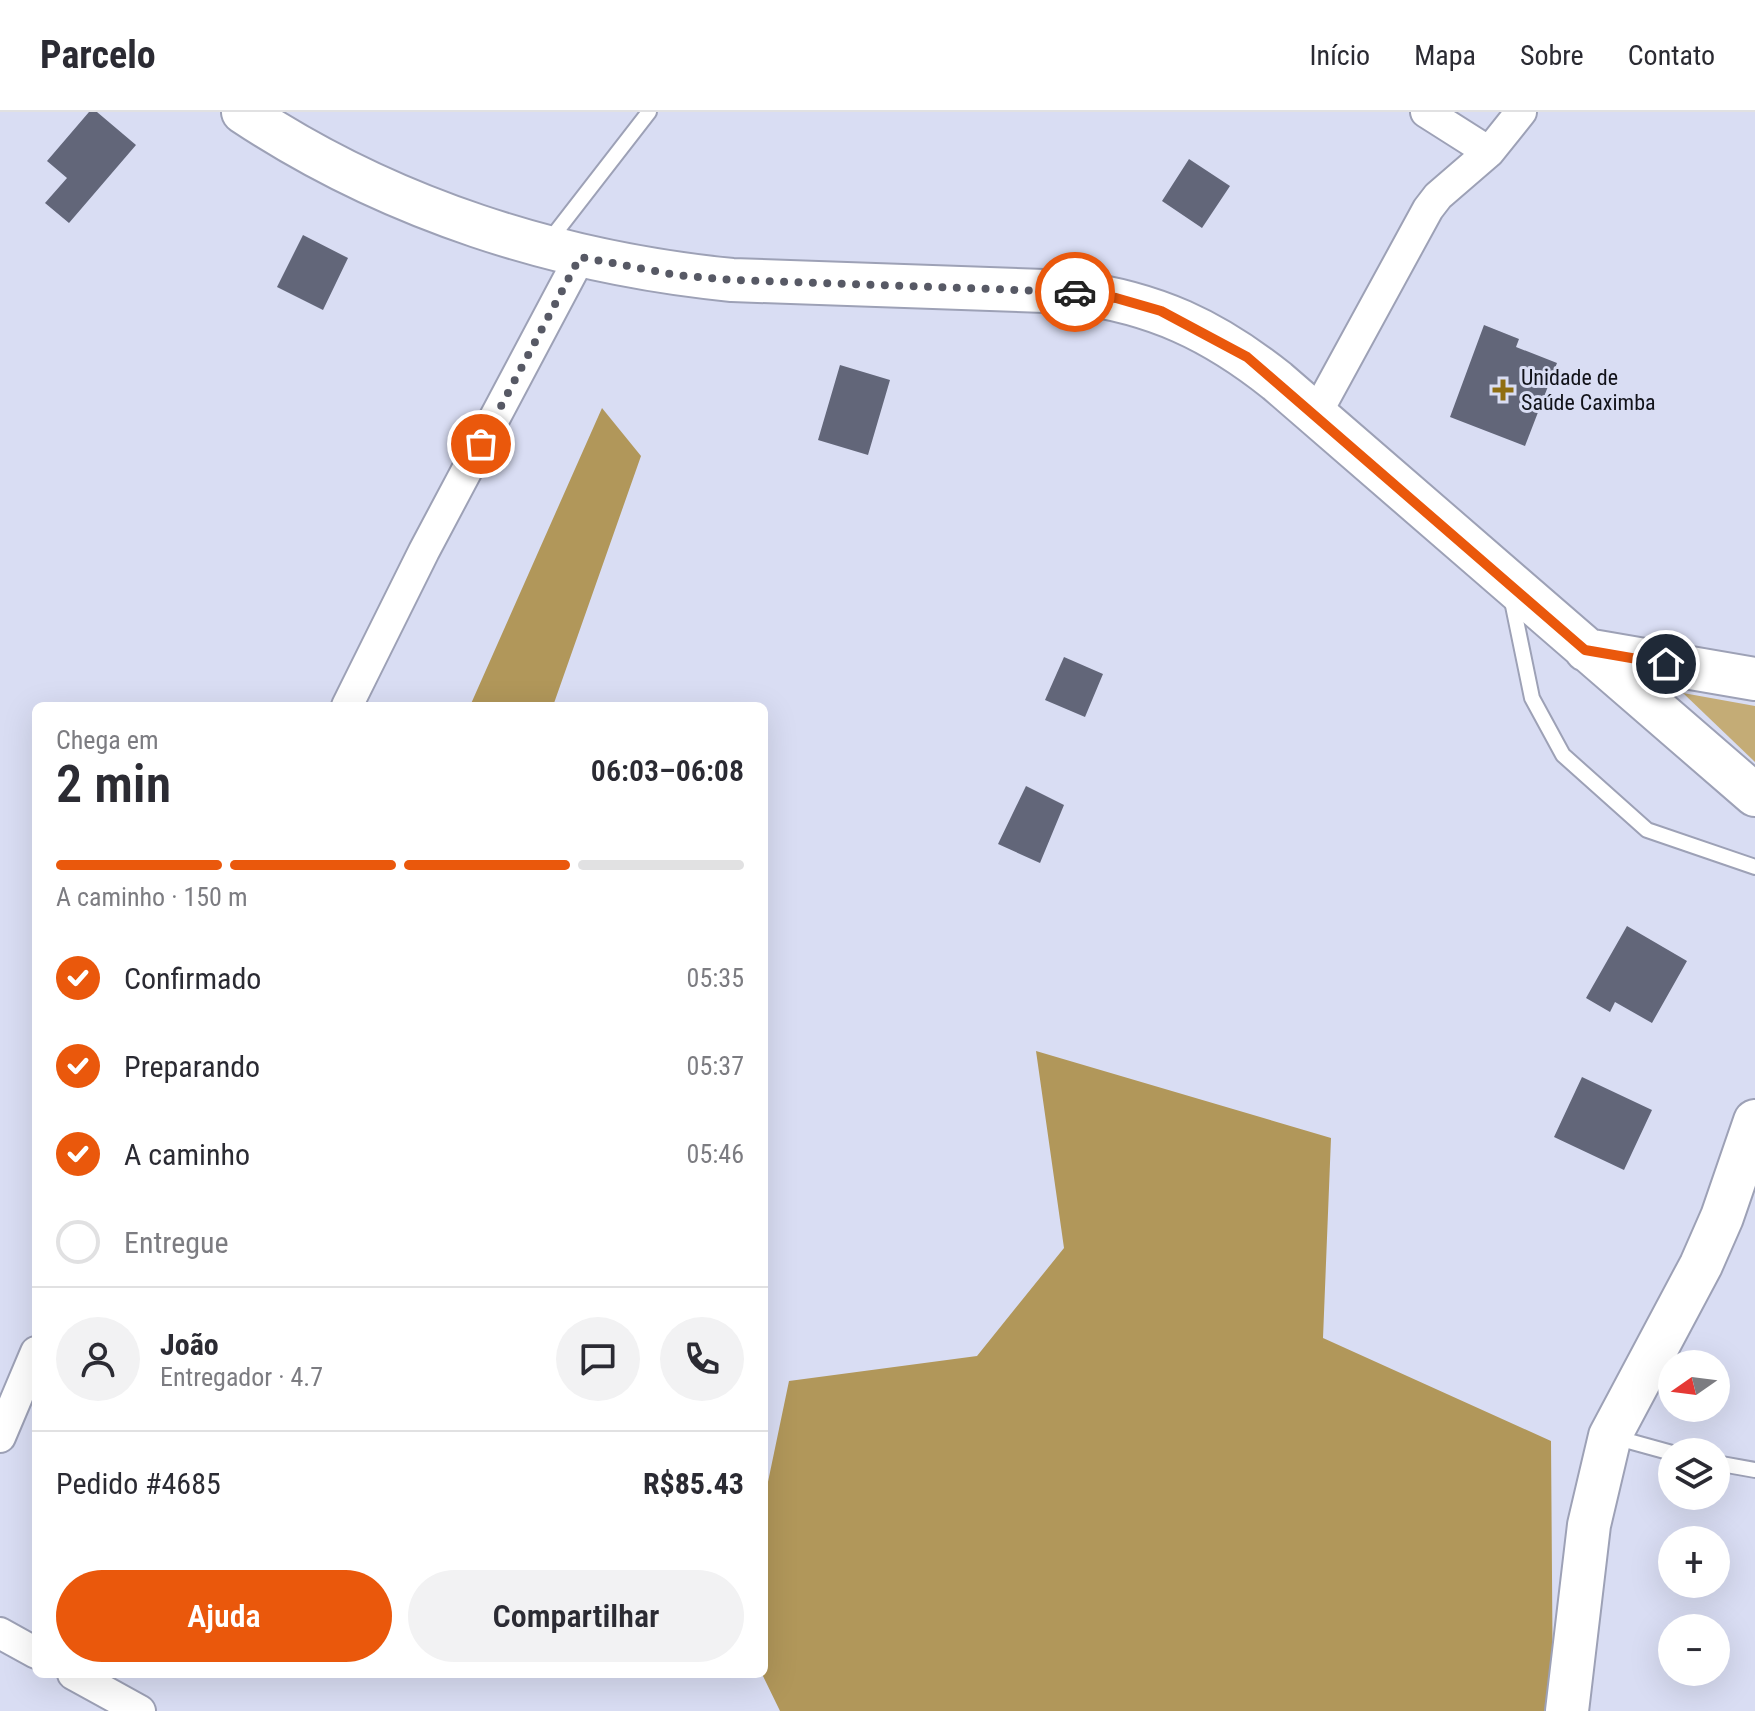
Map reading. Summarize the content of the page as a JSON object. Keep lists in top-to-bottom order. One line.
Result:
{"places":{"health":["Unidade de Saúde Caximba"]},"north":"left","page":{"header":"Parcelo","nav":["Início","Mapa","Sobre","Contato"],"heading":["2 min","Chega em","06:03–06:08"],"panel":["João","Entregador · 4.7","Pedido #4685","R$85.43"],"bar":"A caminho · 150 m","list":[["Confirmado","05:35"],["Preparando","05:37"],["A caminho","05:46"],"Entregue"],"map_buttons":["+","−"],"buttons":["Ajuda","Compartilhar"]}}
